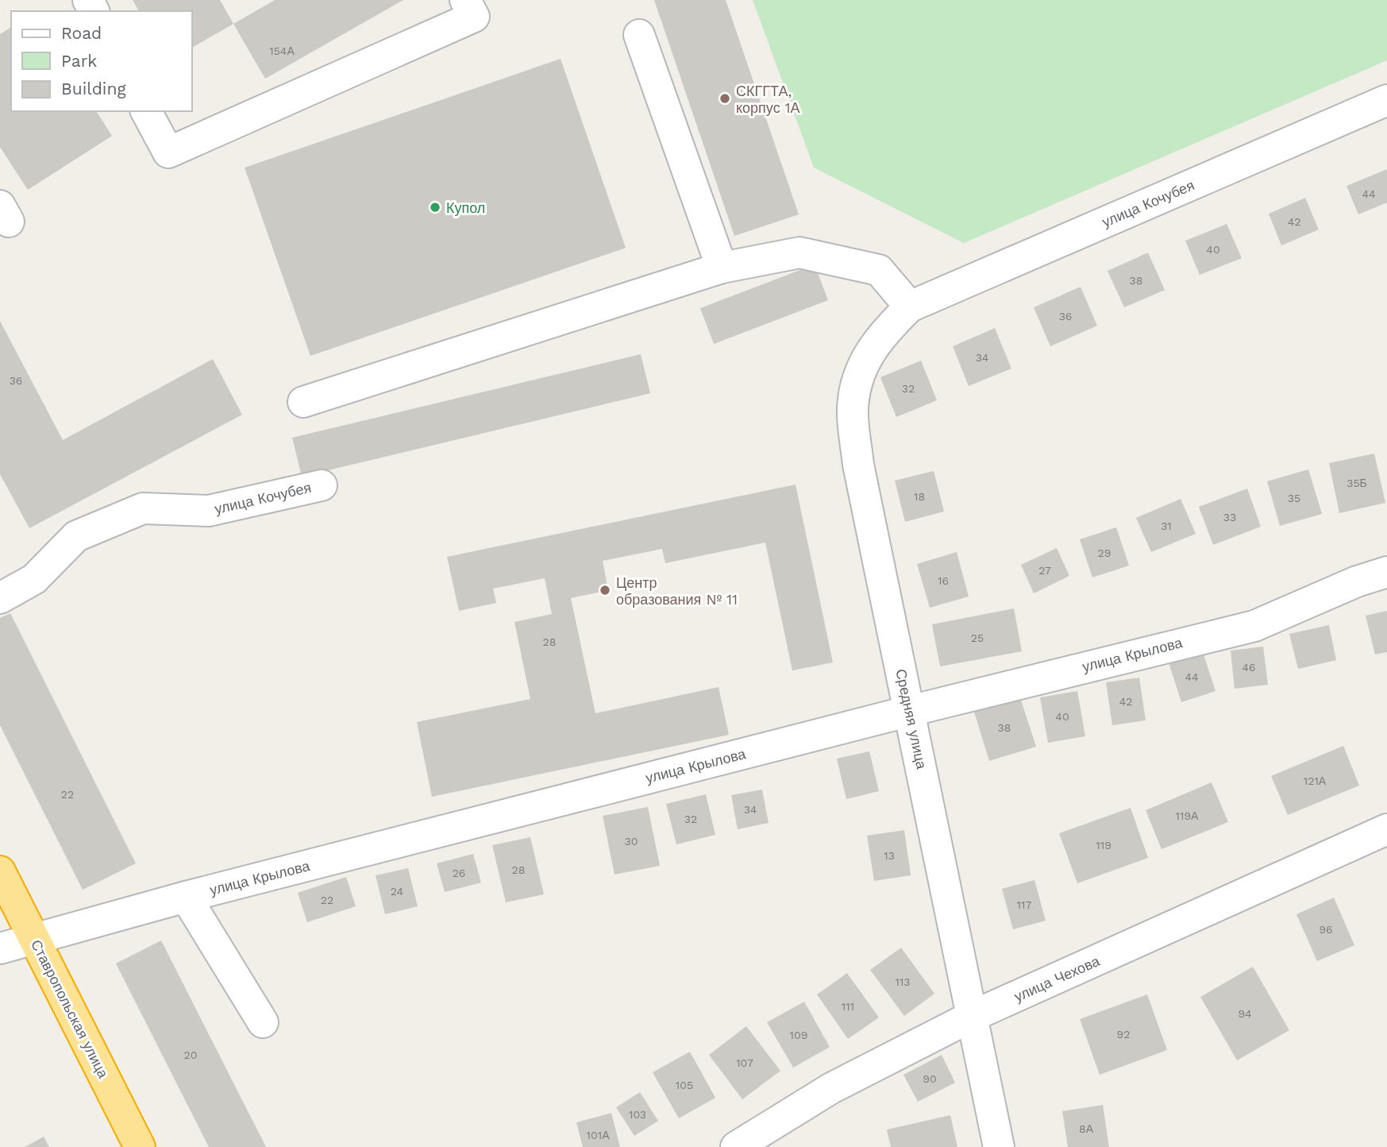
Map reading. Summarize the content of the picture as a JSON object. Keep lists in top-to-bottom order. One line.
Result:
{"streets":{"highway":["Ставропольская улица"],"street":["улица Кочубея","улица Крылова","Средняя улица","улица Чехова"]},"crossings":[["улица Кочубея","Средняя улица"],["улица Крылова","Средняя улица"],["улица Крылова","Ставропольская улица"],["Средняя улица","улица Чехова"]],"places":["СКГГТА, корпус 1А","Купол","Центр образования № 11"],"house_numbers":["154А","44","42","40","38","36","34","36","32","35Б","18","35","33","31","29","27","16","25","28","46","44","42","40","38","121А","22","34","119А","32","30","119","13","28","26","24","22","117","96","113","111","94","92","109","20","107","90","105","103","8А","101А"],"legend":["Road","Park","Building"]}
